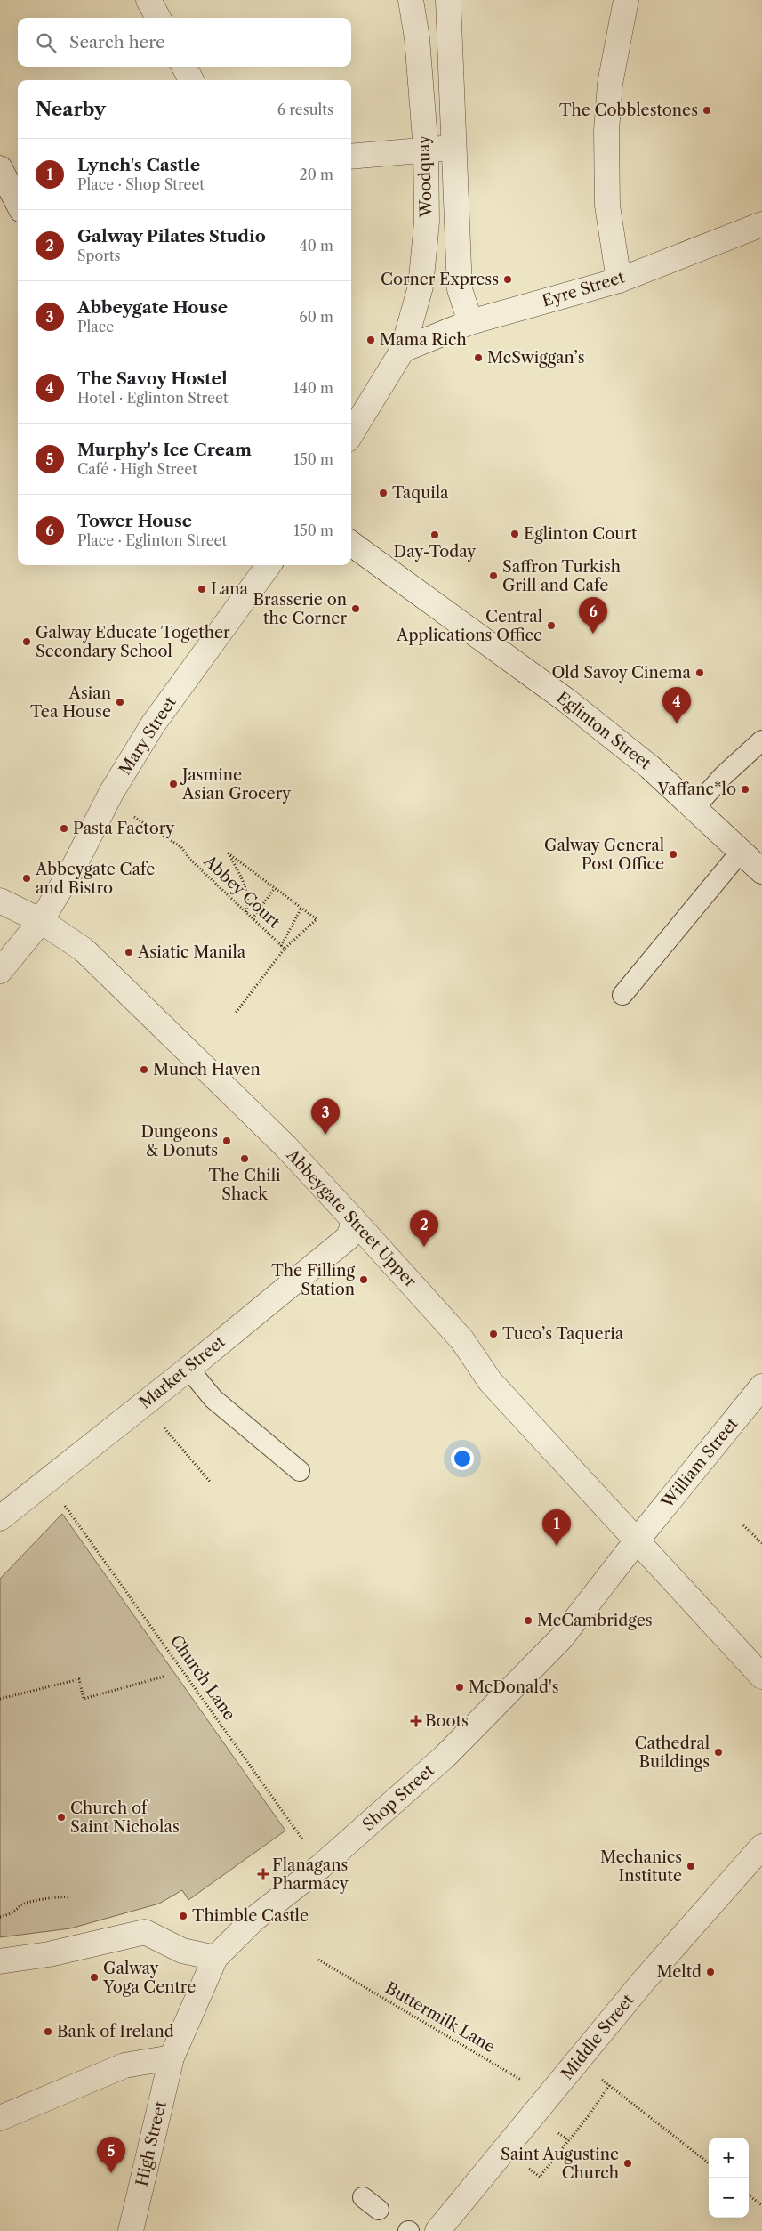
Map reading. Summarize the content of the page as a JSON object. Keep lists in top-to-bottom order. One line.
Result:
{"streets":{"street":["Woodquay","Eyre Street","Eglinton Street","Mary Street","Abbeygate Street Upper","Market Street","William Street","Shop Street","Middle Street","High Street"],"path":["Abbey Court","Church Lane","Buttermilk Lane"]},"crossings":[["Woodquay","Eyre Street"],["Mary Street","Abbeygate Street Upper"],["Abbeygate Street Upper","Market Street"],["Abbeygate Street Upper","William Street"],["Abbeygate Street Upper","Shop Street"],["William Street","Shop Street"],["Church Lane","Shop Street"],["Shop Street","High Street"],["Buttermilk Lane","Middle Street"]],"places":{"other":["The Cobblestones","Corner Express","Mama Rich","McSwiggan’s","Taquila","Eglinton Court","Day-Today","Saffron Turkish Grill and Cafe","Lana","Brasserie on the Corner","Central Applications Office","Galway Educate Together Secondary School","Old Savoy Cinema","Asian Tea House","Jasmine Asian Grocery","Vaffanc*lo","Pasta Factory","Galway General Post Office","Abbeygate Cafe and Bistro","Asiatic Manila","Munch Haven","Dungeons & Donuts","The Chili Shack","The Filling Station","Tuco’s Taqueria","McCambridges","McDonald's","Cathedral Buildings","Church of Saint Nicholas","Mechanics Institute","Thimble Castle","Meltd","Galway Yoga Centre","Bank of Ireland","Saint Augustine Church"],"health":["Boots","Flanagans Pharmacy"]},"page":{"search":"Search here","heading":["Nearby","6 results"],"list":[{"mark":"1","name":"Lynch's Castle","note":"Place · Shop Street","value":"20 m"},{"mark":"2","name":"Galway Pilates Studio","note":"Sports","value":"40 m"},{"mark":"3","name":"Abbeygate House","note":"Place","value":"60 m"},{"mark":"4","name":"The Savoy Hostel","note":"Hotel · Eglinton Street","value":"140 m"},{"mark":"5","name":"Murphy's Ice Cream","note":"Café · High Street","value":"150 m"},{"mark":"6","name":"Tower House","note":"Place · Eglinton Street","value":"150 m"}],"pins":["6","4","3","2","1","5"],"map_buttons":["+","−"]}}
